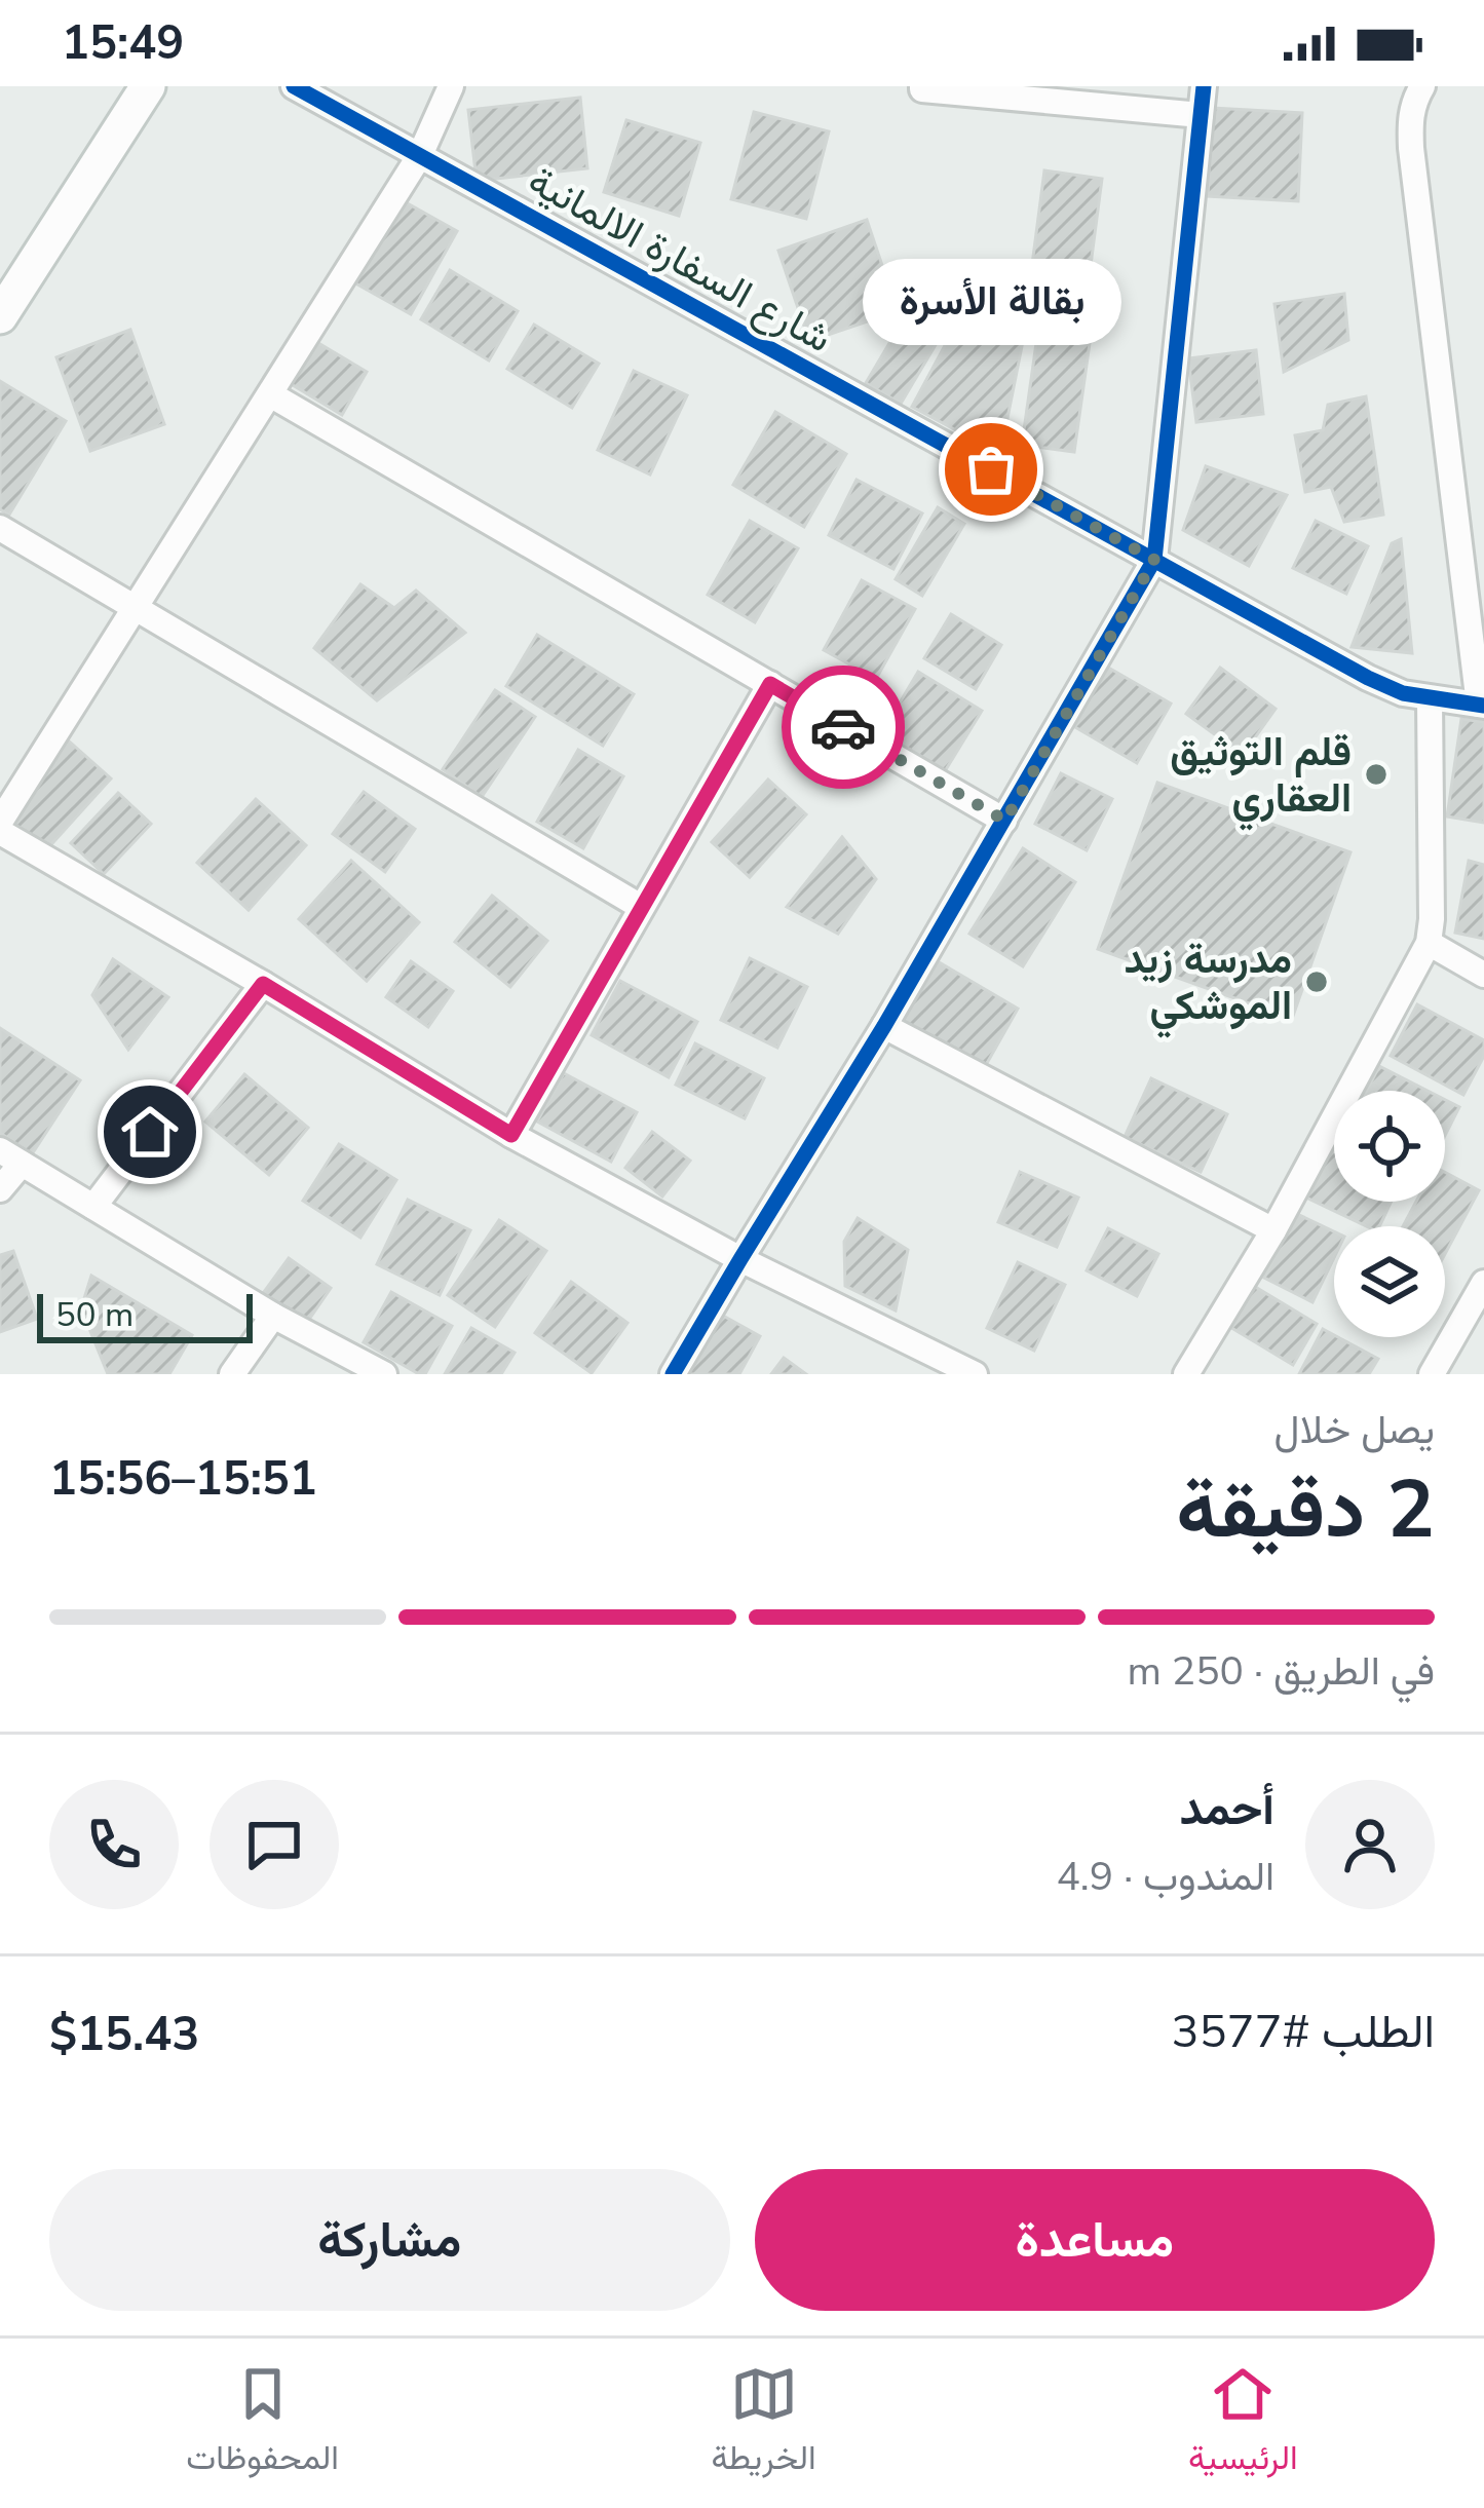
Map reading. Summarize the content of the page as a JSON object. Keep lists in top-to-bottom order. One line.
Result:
{"streets":{"street":["شارع السفارة الالمانية"]},"places":["بقالة الأسرة","قلم التوثيق العقاري","مدرسة زيد الموشكي"],"scale_bar":"50 m","page":{"status":"15:49","bubble":"بقالة الأسرة","scale":"50 m","heading":["2 دقيقة","يصل خلال","15:51–15:56"],"panel":["أحمد","المندوب · 4.9","الطلب #3577","$15.43"],"bar":"في الطريق · 250 m","buttons":["مساعدة","مشاركة"],"tabs":["الرئيسية","الخريطة","المحفوظات"]}}
